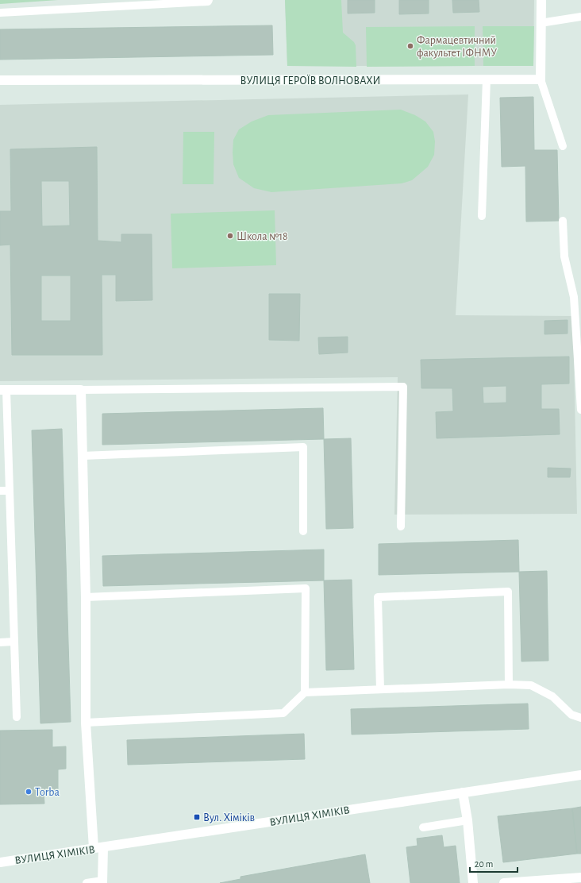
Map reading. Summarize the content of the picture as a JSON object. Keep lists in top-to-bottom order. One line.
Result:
{"streets":{"street":["ВУЛИЦЯ ГЕРОЇВ ВОЛНОВАХИ","ВУЛИЦЯ ХІМІКІВ"]},"places":{"other":["Фармацевтичний факультет ІФНМУ","Школа №18","Torba"],"transit":["Вул. Хіміків"]},"scale_bar":"20 m"}
